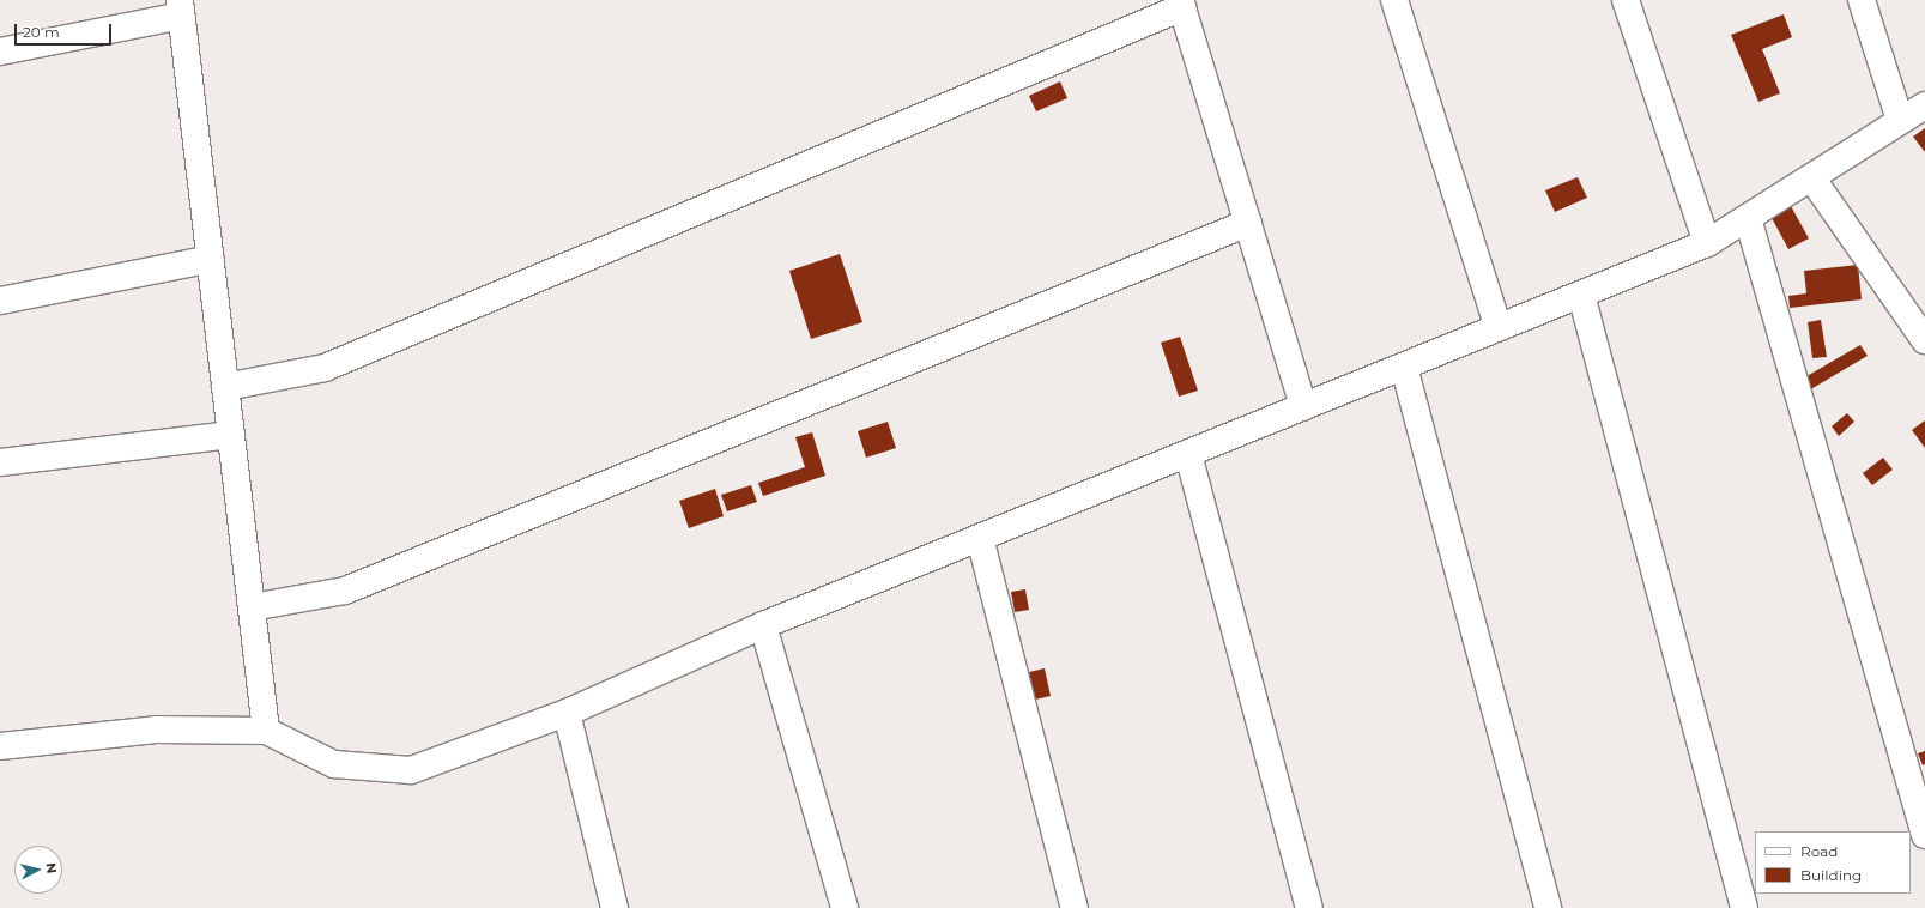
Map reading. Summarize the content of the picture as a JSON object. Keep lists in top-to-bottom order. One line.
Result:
{"legend":["Road","Building"],"scale_bar":"20 m","north":"right"}
